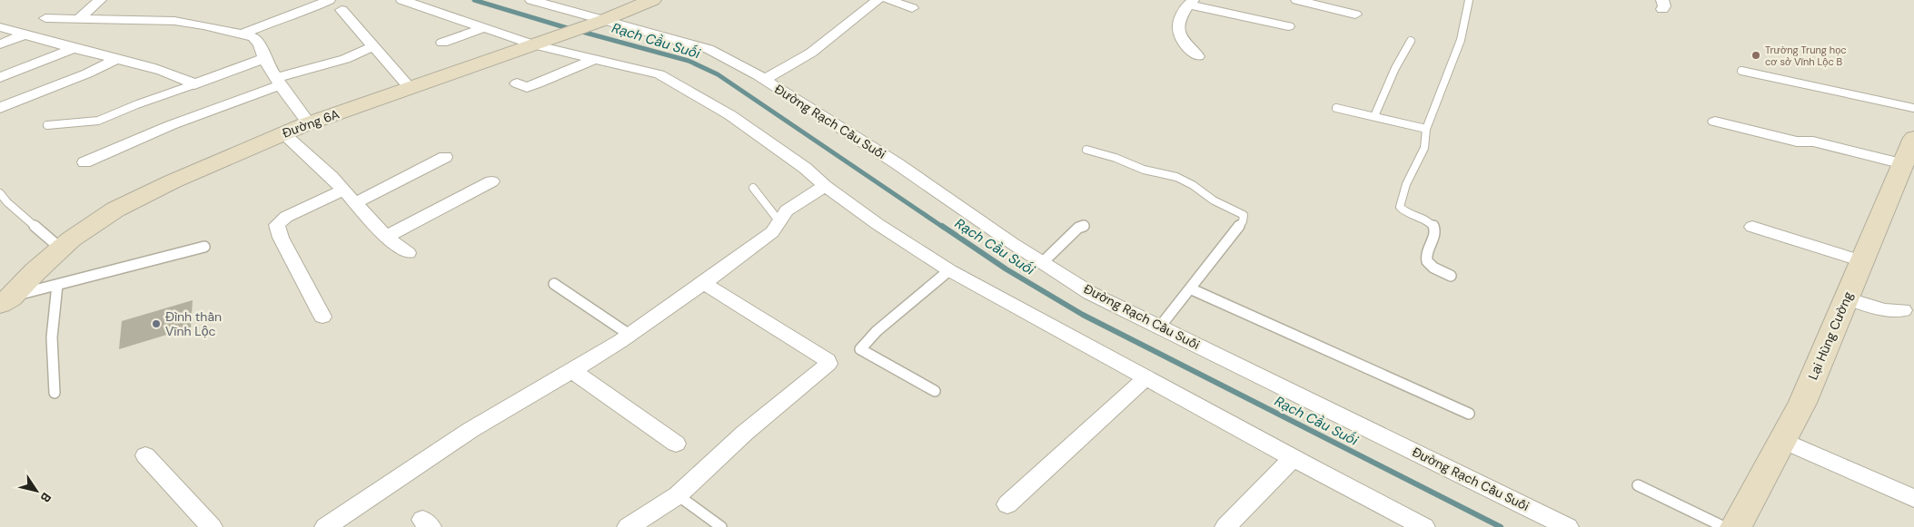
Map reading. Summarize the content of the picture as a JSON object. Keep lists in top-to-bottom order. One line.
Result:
{"streets":{"street":["Đường Rạch Cầu Suối","Đường 6A","Lại Hùng Cường"]},"crossings":[["Đường Rạch Cầu Suối","Đường 6A"]],"water":["Rạch Cầu Suối"],"places":["Trường Trung học cơ sở Vĩnh Lộc B","Đình thần Vĩnh Lộc"],"north":"bottom right"}
